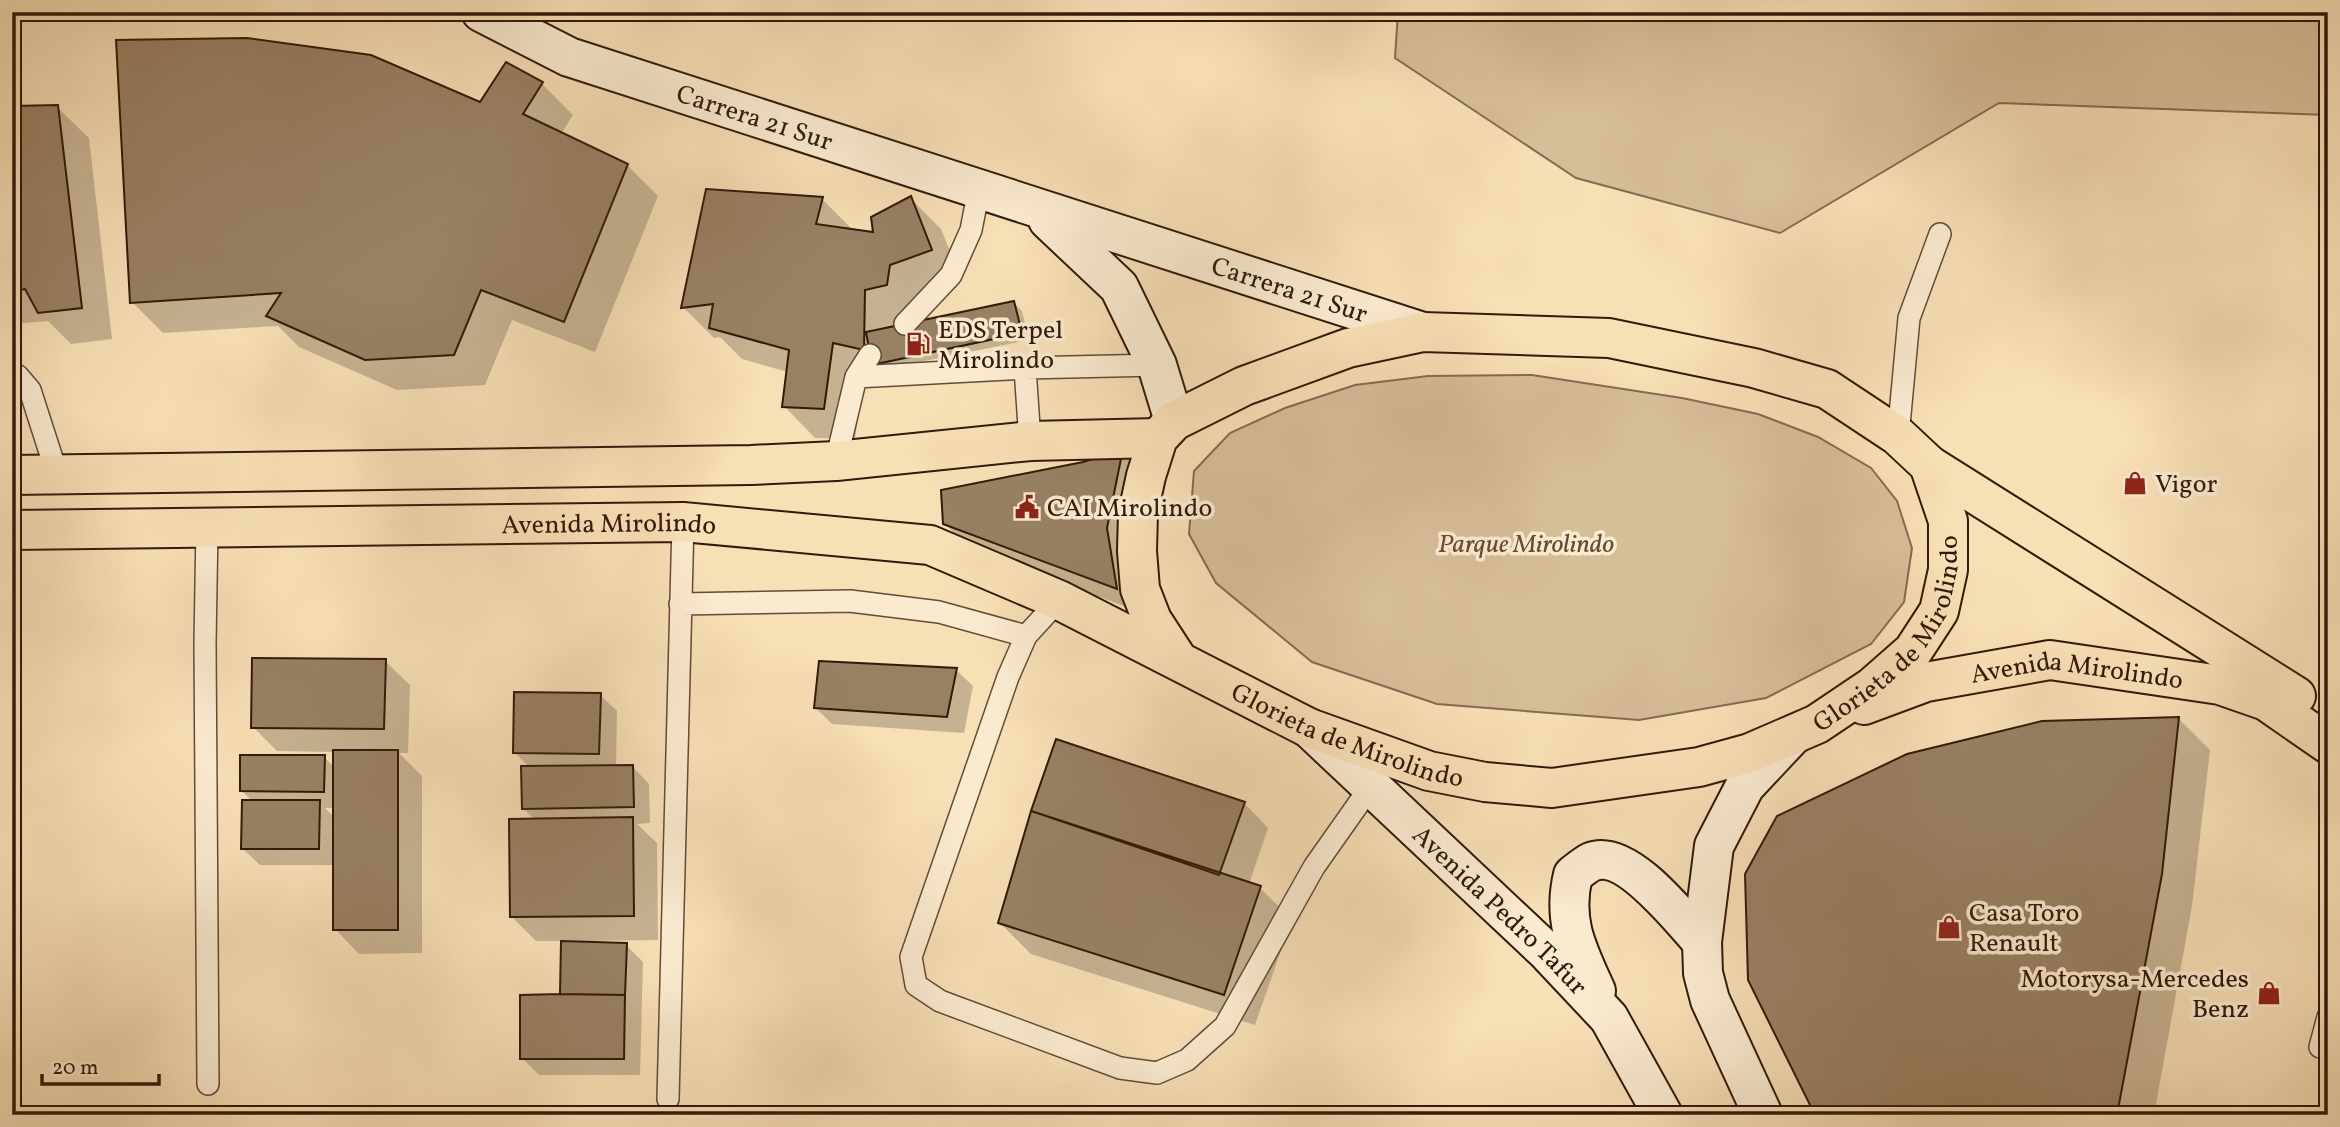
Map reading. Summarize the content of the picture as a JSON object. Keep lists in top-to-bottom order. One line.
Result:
{"streets":{"main road":["Carrera 21 Sur","Avenida Mirolindo","Glorieta de Mirolindo","Avenida Pedro Tafur"]},"crossings":[["Carrera 21 Sur","Glorieta de Mirolindo"],["Avenida Mirolindo","Glorieta de Mirolindo"],["Glorieta de Mirolindo","Avenida Pedro Tafur"]],"parks":["Parque Mirolindo"],"places":{"fuel station":["EDS Terpel Mirolindo"],"shop":["Vigor","Casa Toro Renault","Motorysa-Mercedes Benz"],"public building":["CAI Mirolindo"]},"scale_bar":"20 m"}
